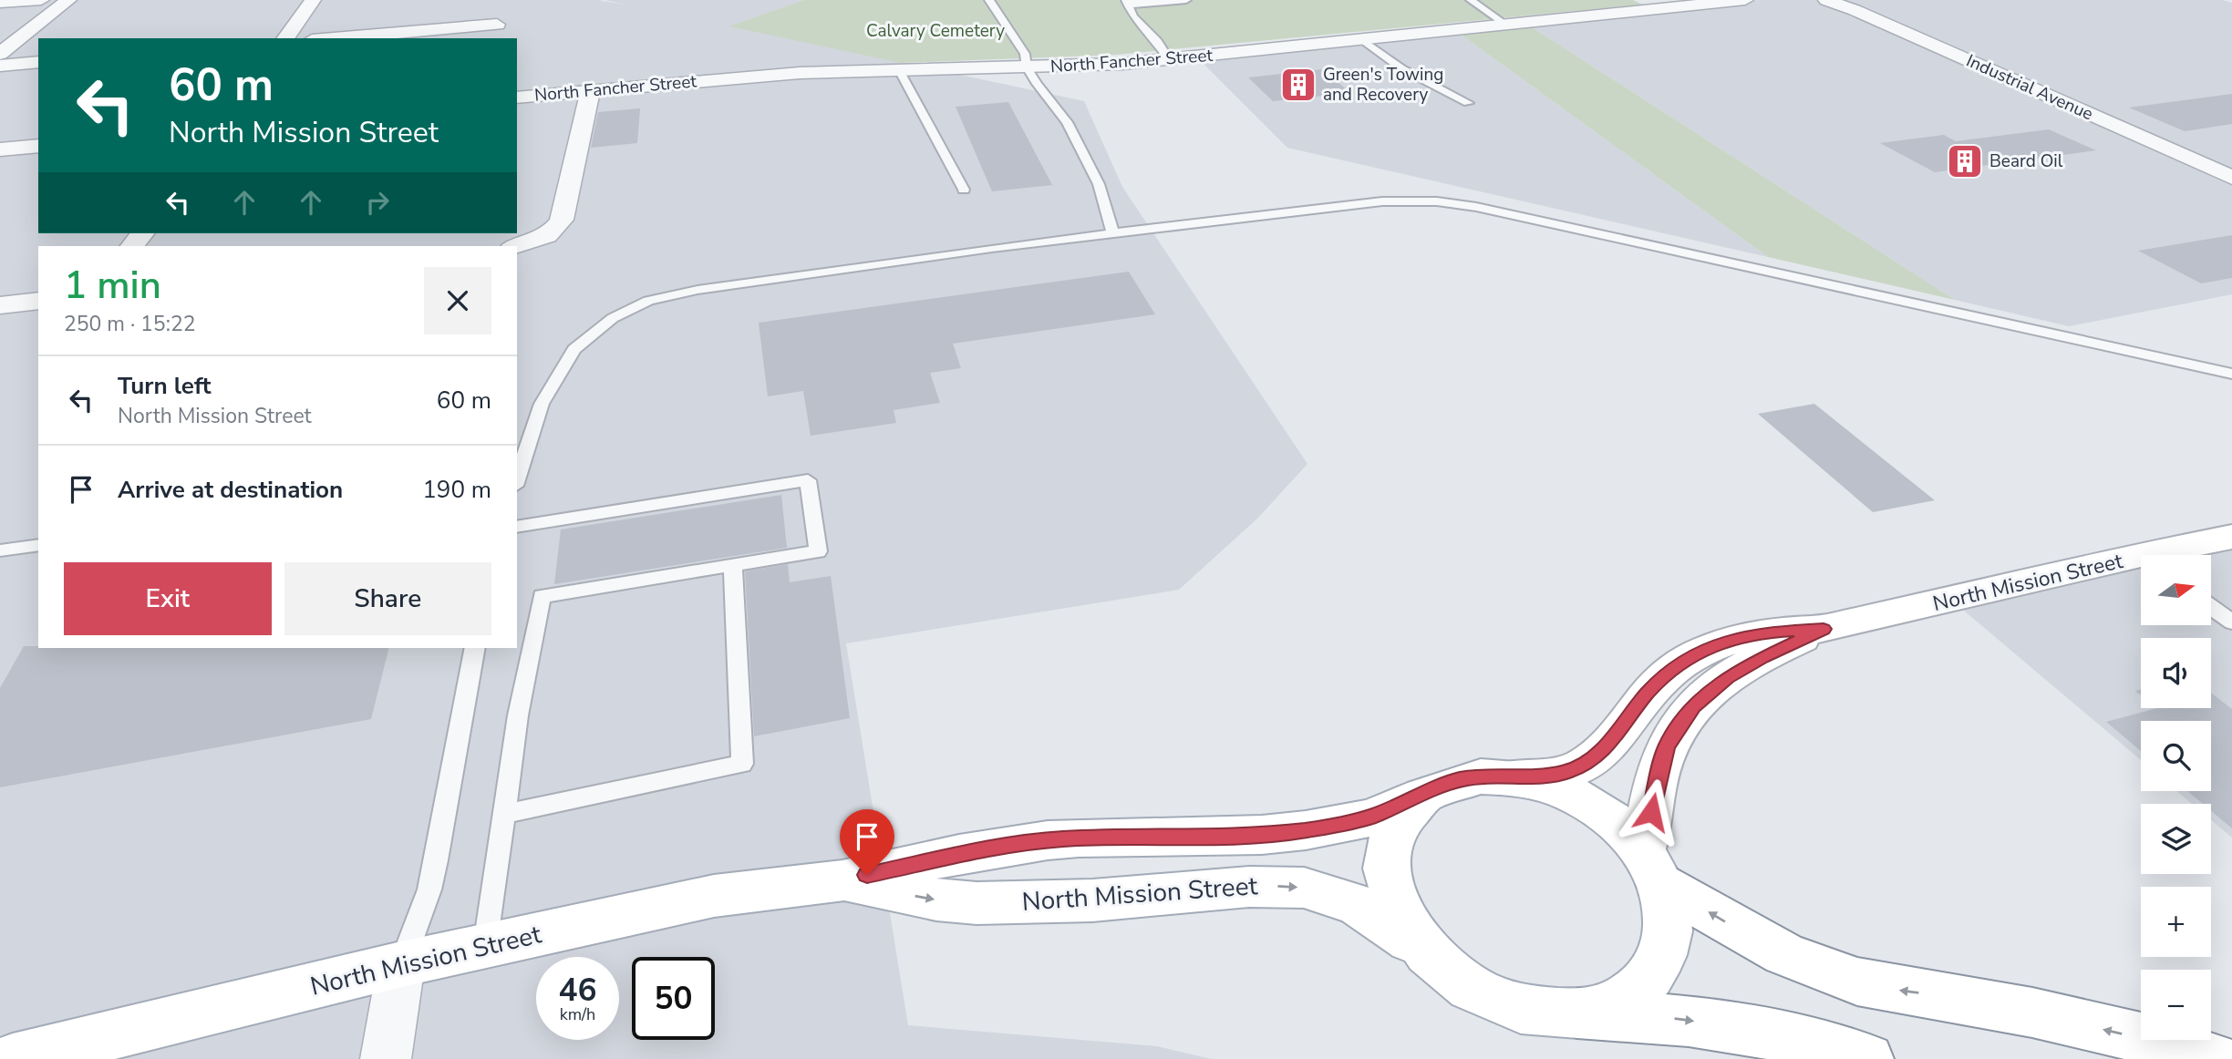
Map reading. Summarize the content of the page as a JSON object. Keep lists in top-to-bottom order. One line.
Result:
{"streets":{"main road":["North Mission Street"],"street":["North Fancher Street","Industrial Avenue"]},"parks":["Calvary Cemetery"],"places":{"building":["Green's Towing and Recovery","Beard Oil"]},"north":"right","page":{"turn":["60 m","North Mission Street"],"heading":["1 min","250 m · 15:22"],"list":[{"name":"Turn left","note":"North Mission Street","value":"60 m"},{"name":"Arrive at destination","value":"190 m"}],"buttons":["Exit","Share"],"map_buttons":["+","−"],"speed":"46 km/h","limit":"50"}}
